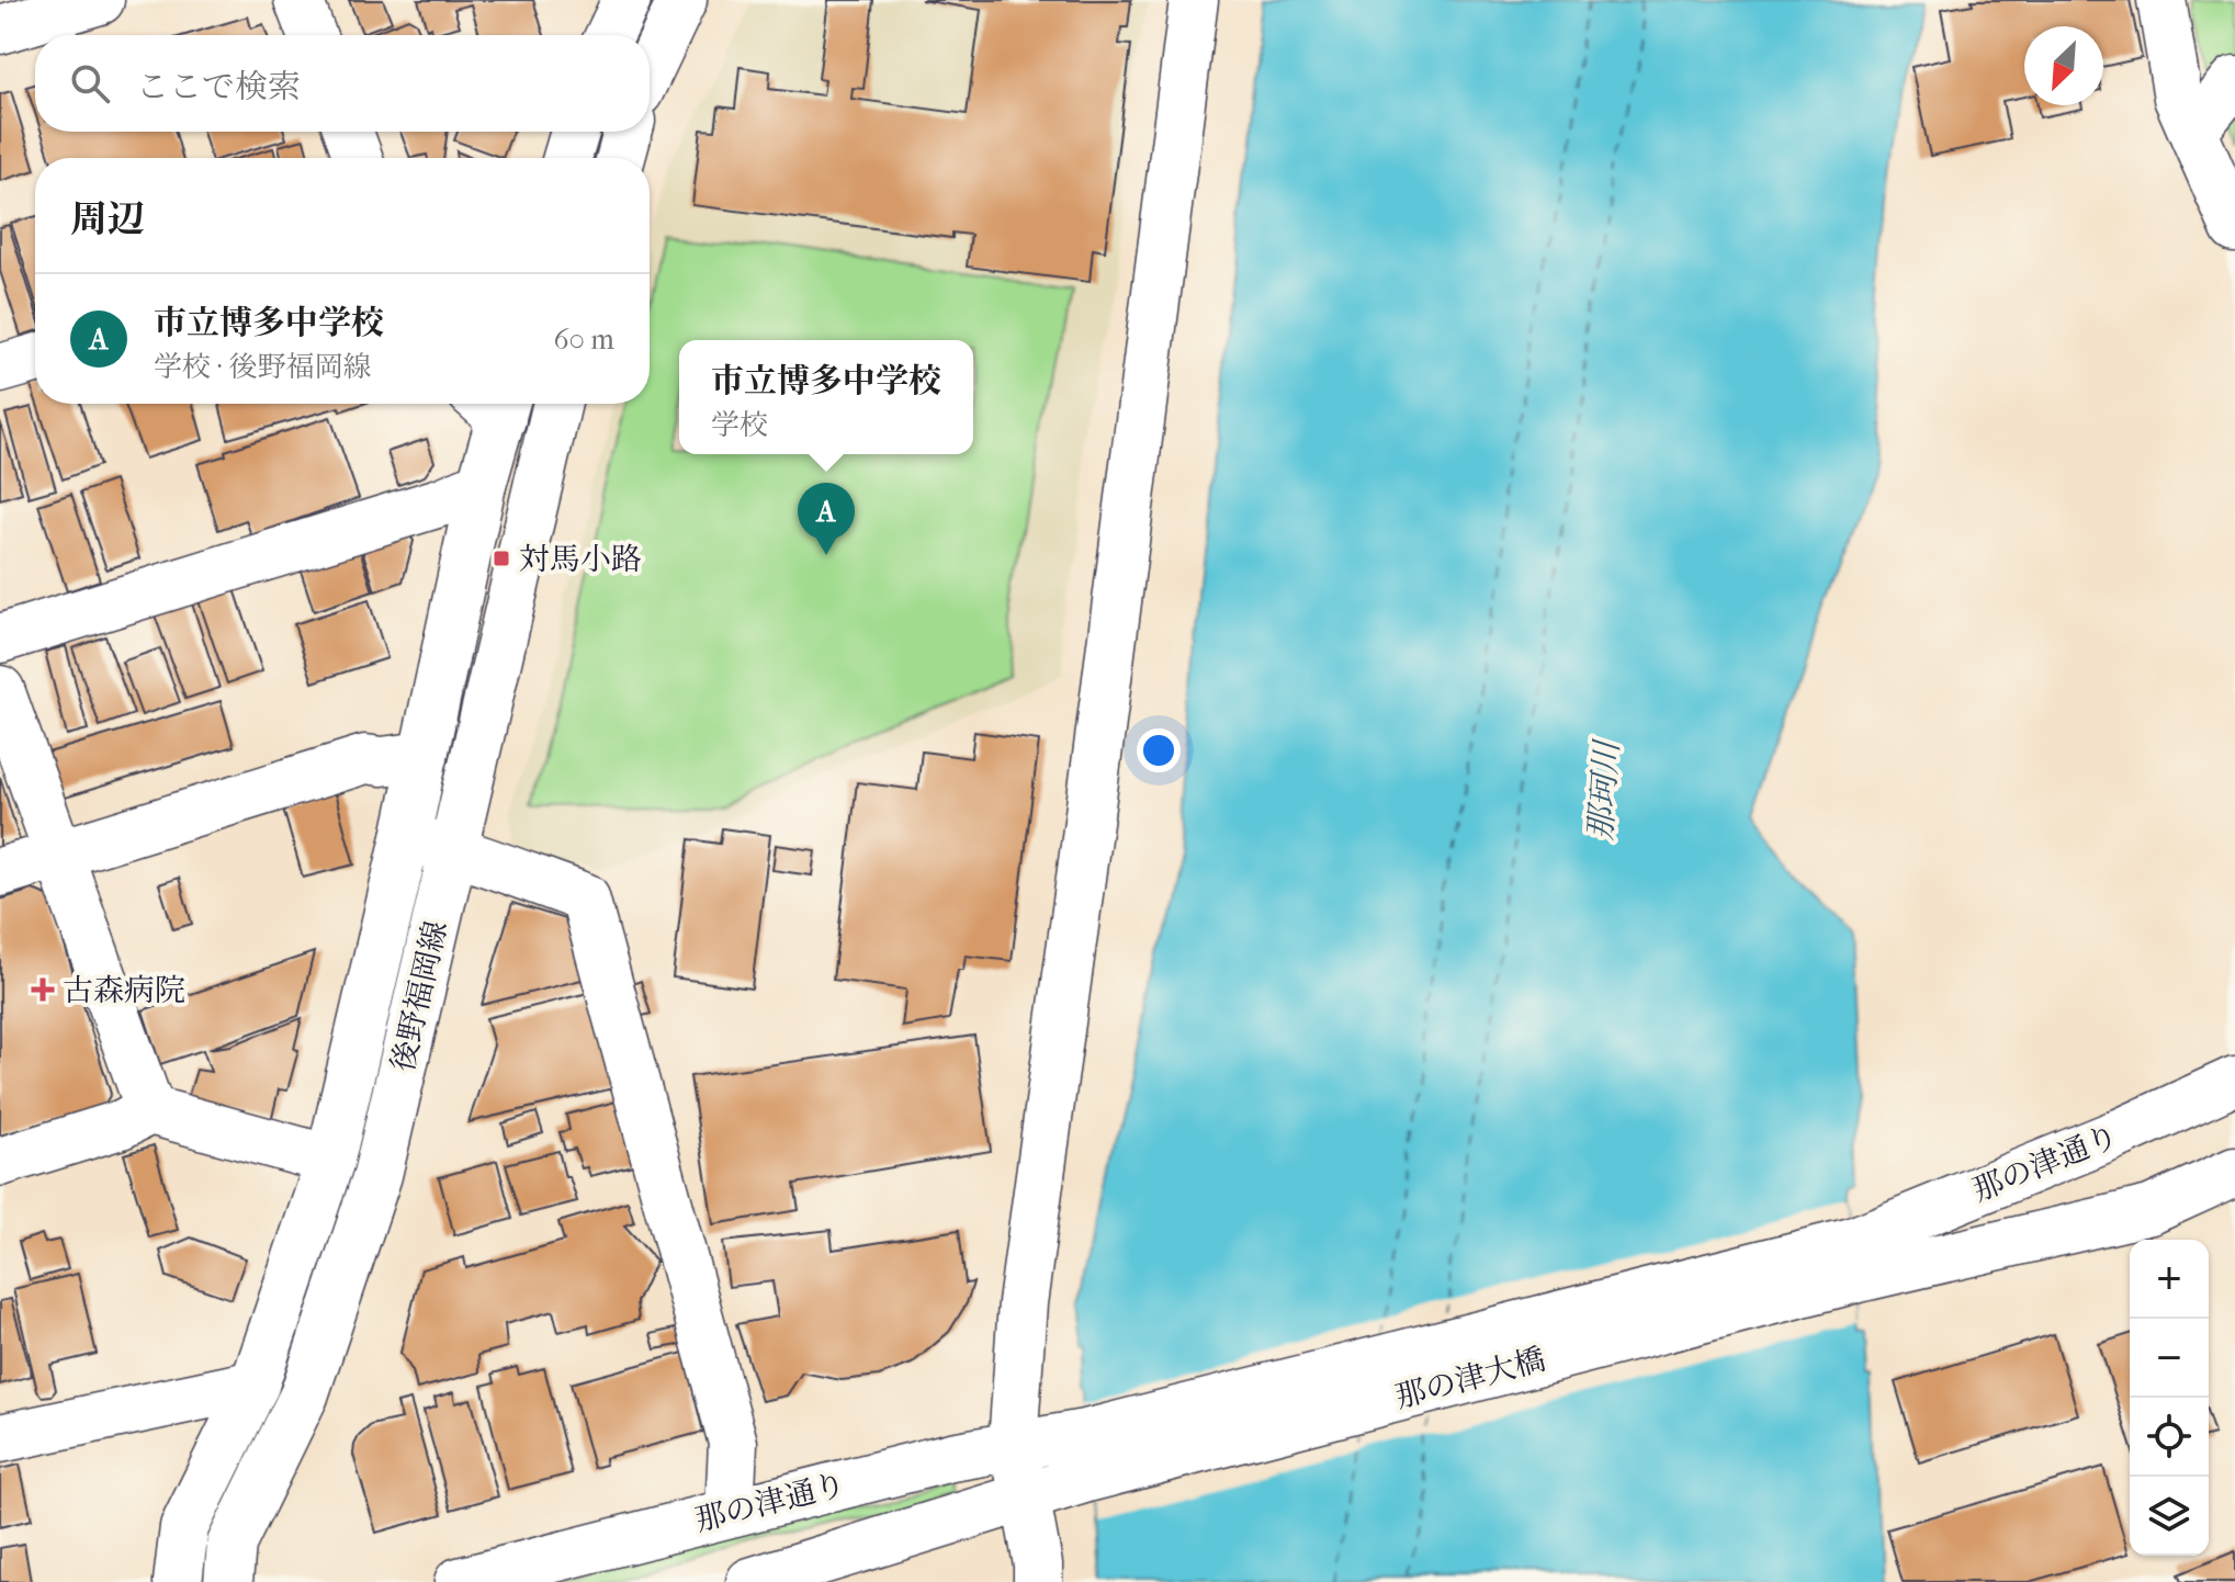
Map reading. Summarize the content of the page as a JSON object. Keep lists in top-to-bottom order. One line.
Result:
{"streets":{"street":["後野福岡線","那の津通り","那の津大橋"]},"crossings":[["那の津通り","那の津大橋"]],"water":["那珂川"],"places":{"transit":["対馬小路"],"health":["古森病院"]},"north":"bottom left","page":{"search":"ここで検索","heading":"周辺","list":[{"mark":"A","name":"市立博多中学校","note":"学校 · 後野福岡線","value":"60 m"}],"popup":["市立博多中学校","学校"],"pins":"A","map_buttons":["+","−"]}}
